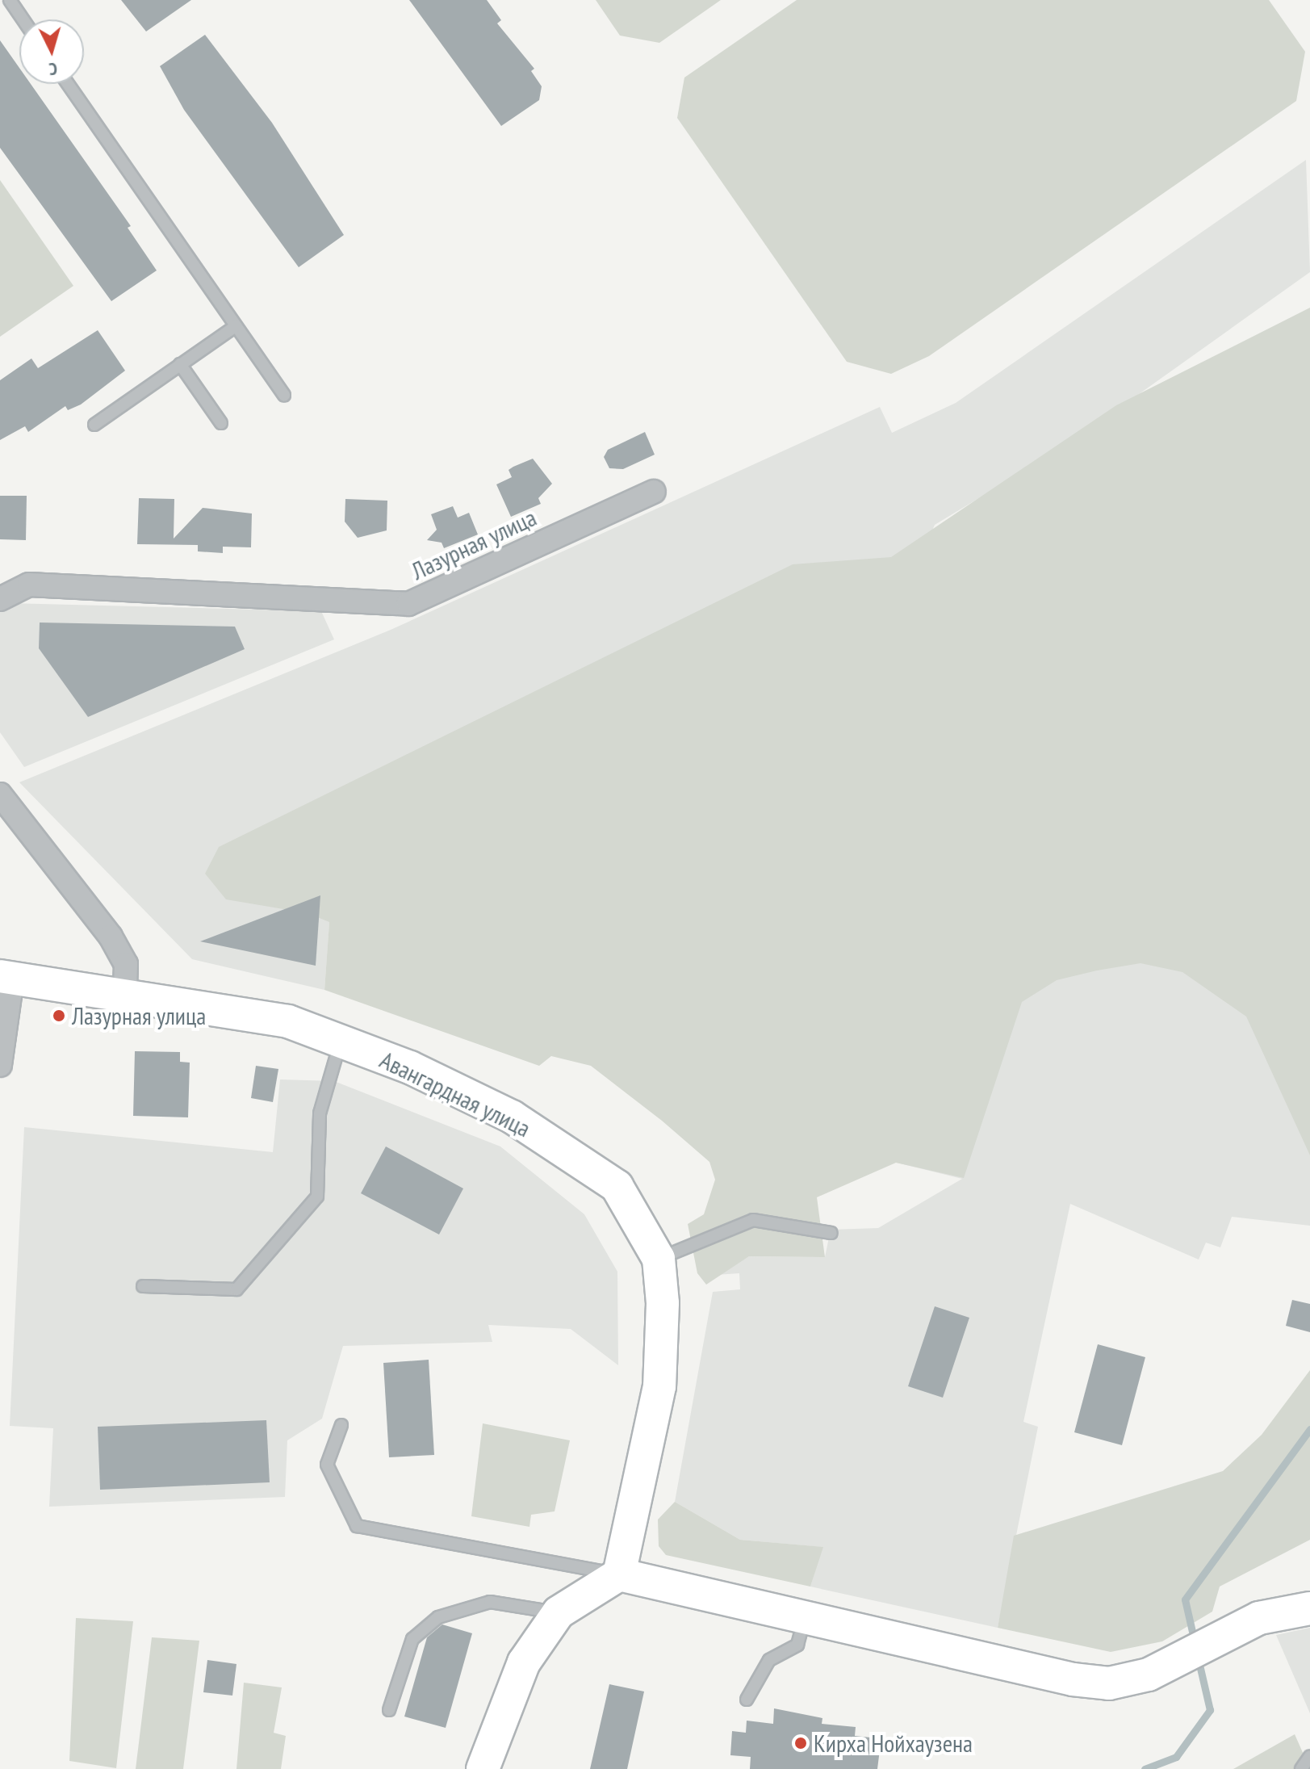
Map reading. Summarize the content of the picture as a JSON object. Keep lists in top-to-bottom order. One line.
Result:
{"streets":{"main road":["Авангардная улица"],"street":["Лазурная улица"]},"places":["Лазурная улица","Кирха Нойхаузена"],"north":"bottom"}
